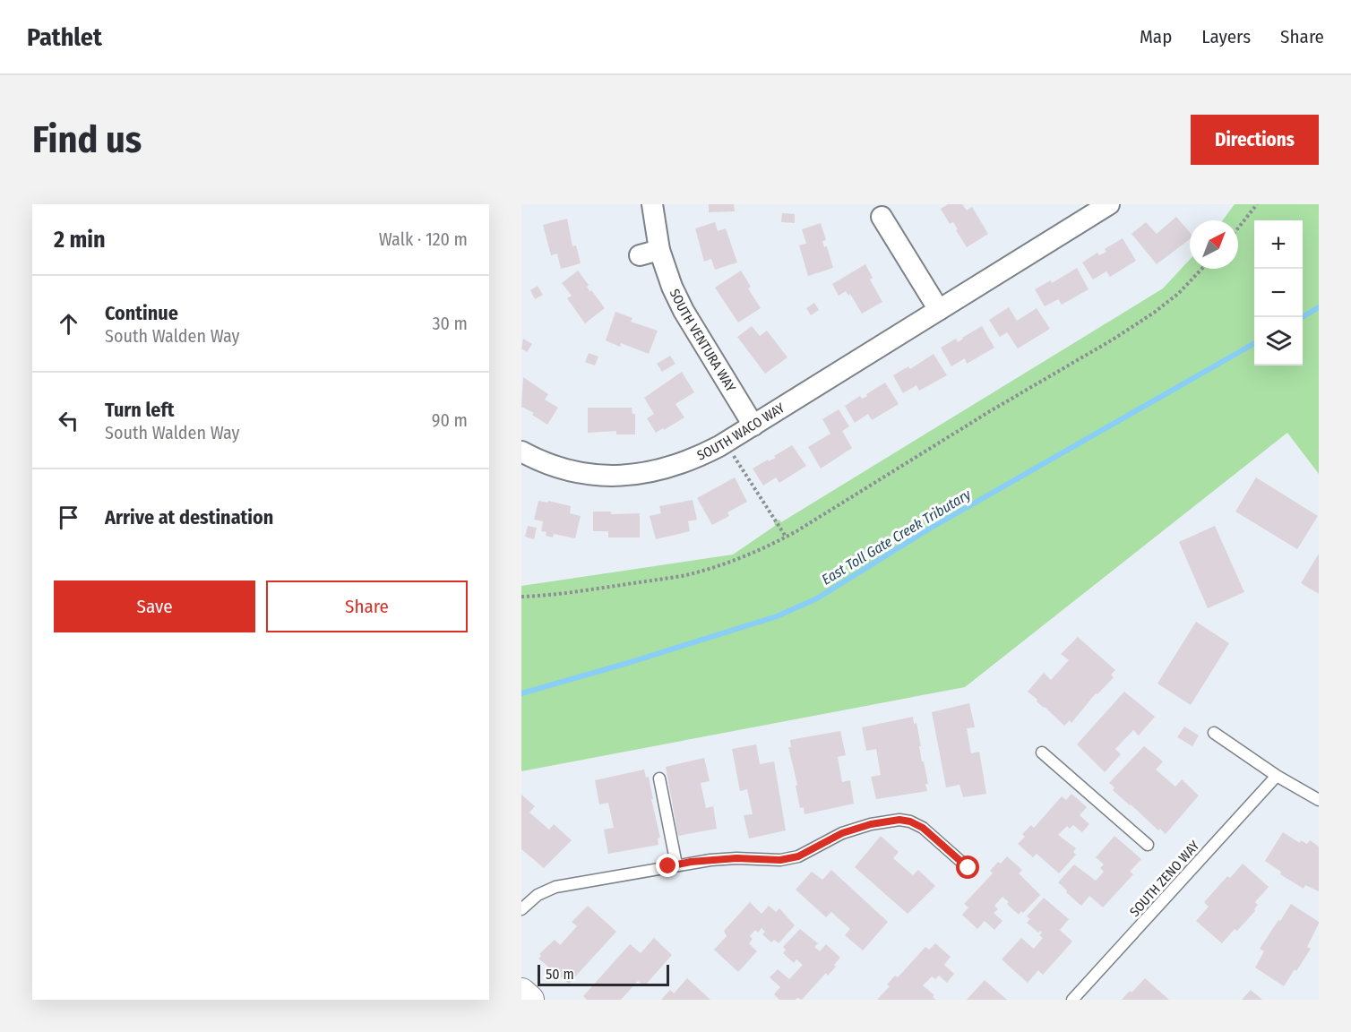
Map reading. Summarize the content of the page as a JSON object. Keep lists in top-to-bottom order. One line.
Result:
{"streets":{"street":["SOUTH VENTURA WAY","SOUTH WACO WAY"],"lane":["SOUTH ZENO WAY"]},"crossings":[["SOUTH VENTURA WAY","SOUTH WACO WAY"]],"water":["East Toll Gate Creek Tributary"],"scale_bar":"50 m","north":"top right","page":{"header":"Pathlet","nav":["Map","Layers","Share"],"buttons":["Directions",["Save","Share"]],"title":"Find us","heading":["2 min","Walk · 120 m"],"map_buttons":["+","−"],"list":[["Continue","South Walden Way","30 m"],["Turn left","South Walden Way","90 m"],"Arrive at destination"],"scale":"50 m"}}
